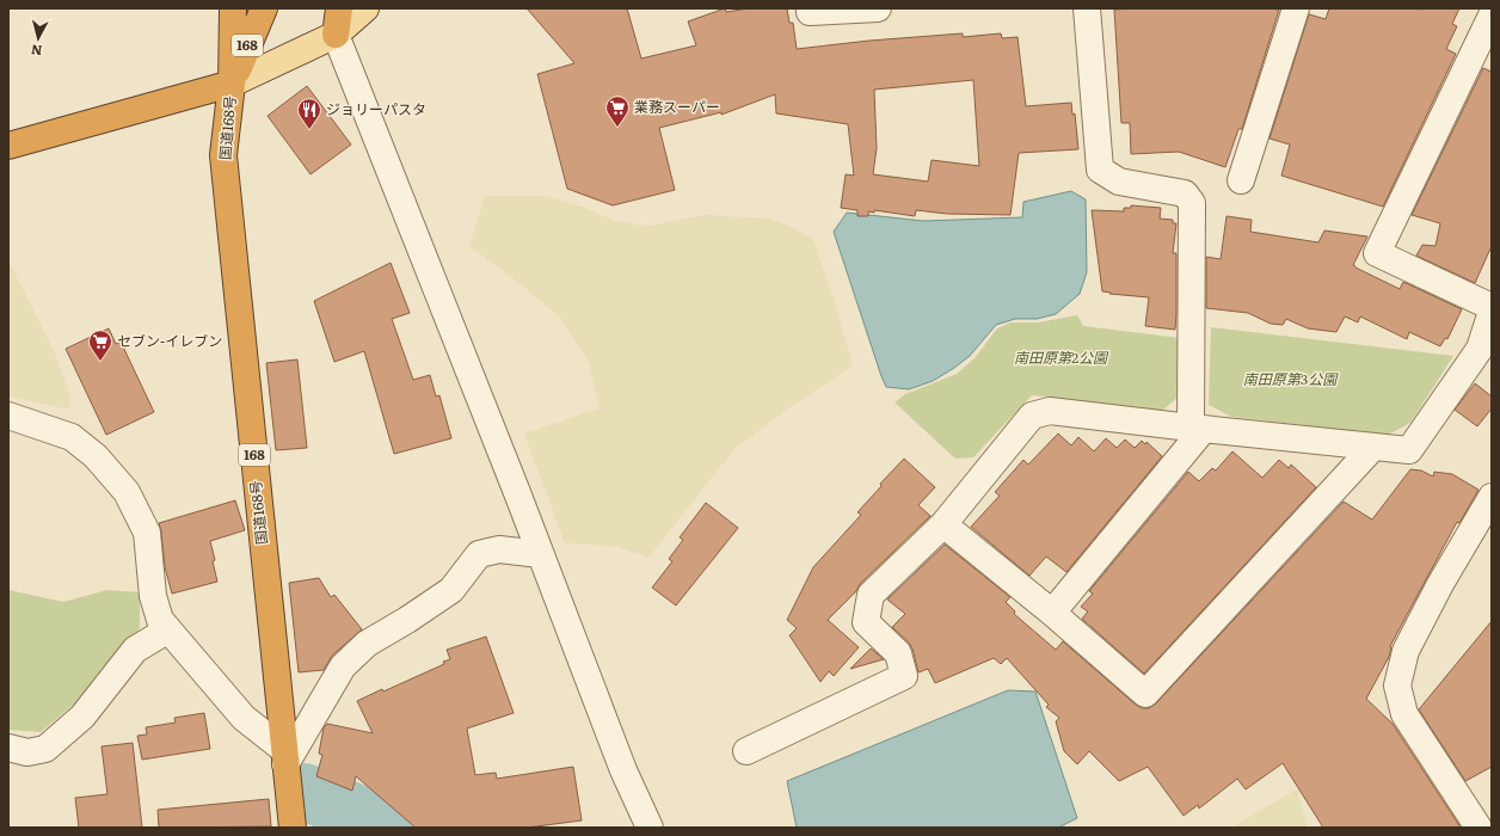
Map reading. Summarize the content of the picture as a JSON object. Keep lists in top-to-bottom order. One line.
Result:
{"streets":{"highway":["168","国道168号"]},"parks":["南田原第2公園","南田原第3公園"],"places":{"supermarket":["業務スーパー","セブン-イレブン"],"restaurant":["ジョリーパスタ"]},"north":"bottom"}
